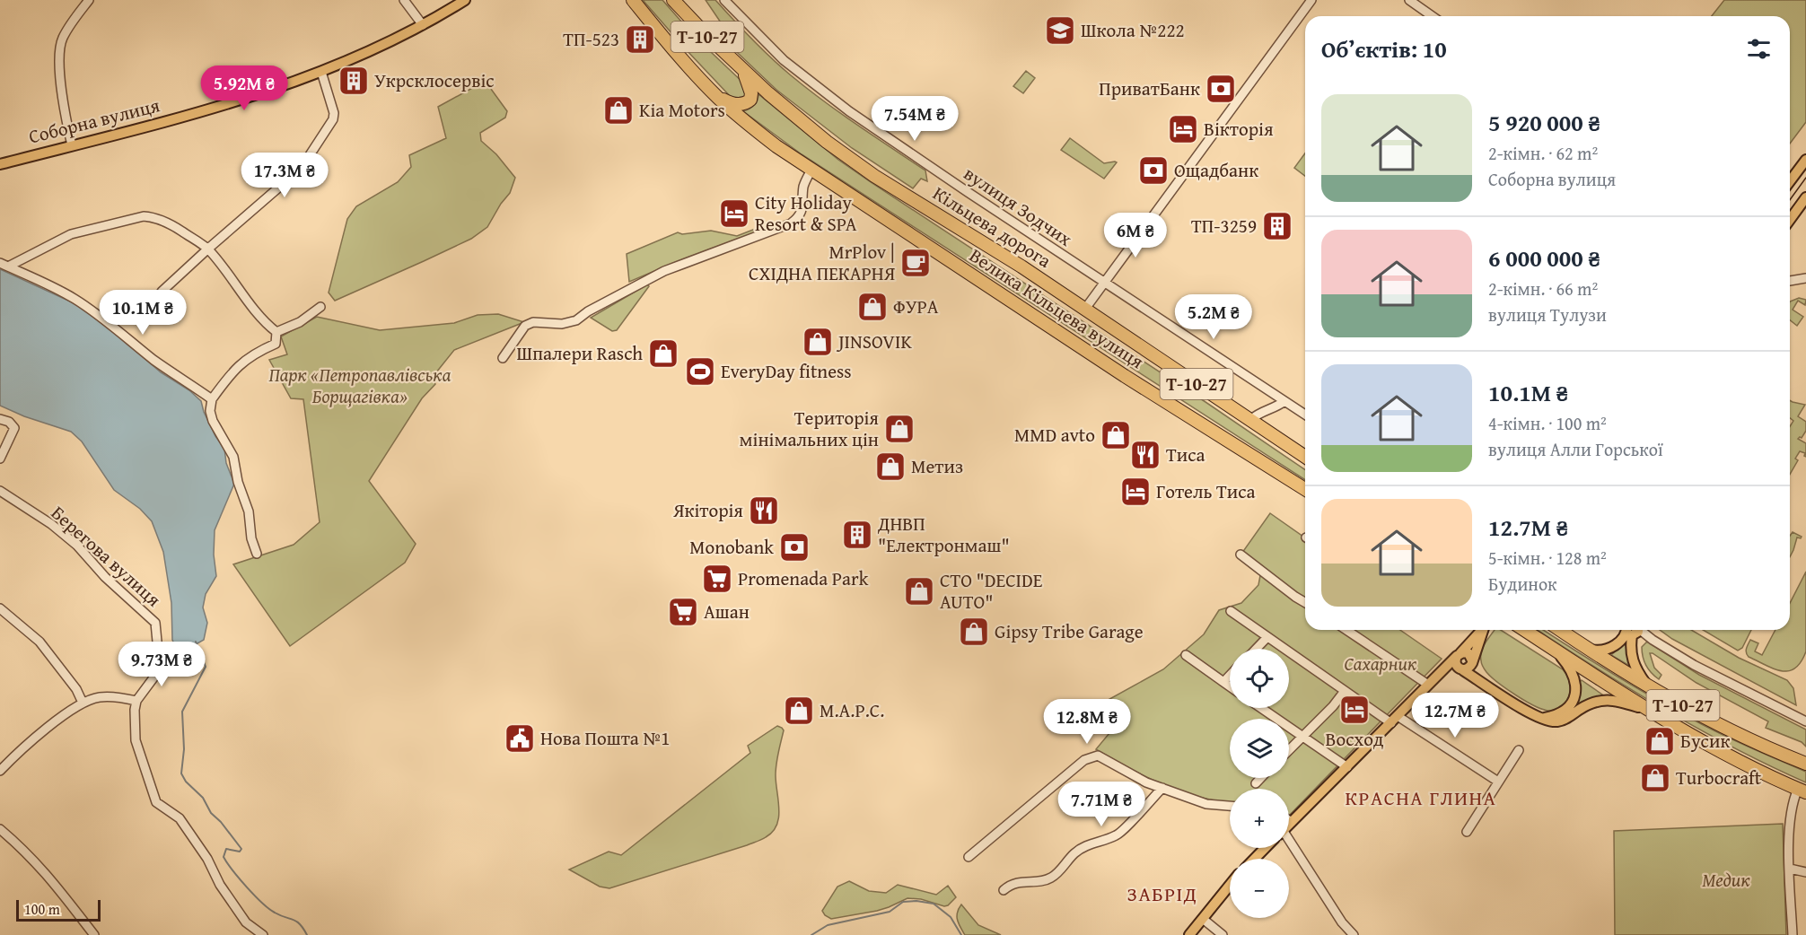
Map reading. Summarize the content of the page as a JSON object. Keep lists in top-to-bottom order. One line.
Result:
{"streets":{"highway":["Т-10-27","Кільцева дорога","Велика Кільцева вулиця"],"main road":["Соборна вулиця"],"street":["вулиця Зодчих","Берегова вулиця"]},"districts":["КРАСНА ГЛИНА","ЗАБРІД"],"parks":["Парк «Петропавлівська Борщагівка»","Сахарник","Медик"],"places":{"school or university":["Школа №222"],"building":["ТП-523","Укрсклосервіс","ТП-3259","ДНВП \"Електронмаш\""],"bank":["ПриватБанк","Ощадбанк","Monobank"],"shop":["Kia Motors","ФУРА","JINSOVIK","Шпалери Rasch","Територія мінімальних цін","MMD avto","Метиз","СТО \"DECIDE AUTO\"","Gipsy Tribe Garage","М.А.Р.С.","Бусик","Turbocraft"],"hotel":["Вікторія","City Holiday Resort & SPA","Готель Тиса","Восход"],"cafe":["MrPlov | СХІДНА ПЕКАРНЯ"],"sports":["EveryDay fitness"],"restaurant":["Тиса","Якіторія"],"supermarket":["Promenada Park","Ашан"],"public building":["Нова Пошта №1"]},"scale_bar":"100 m","page":{"heading":"Об’єктів: 10","price":["5.92M ₴","7.54M ₴","17.3M ₴","6M ₴","10.1M ₴","5.2M ₴","9.73M ₴","12.7M ₴","12.8M ₴","7.71M ₴"],"list":[{"name":"5 920 000 ₴","note":"2-кімн. · 62 m² · Соборна вулиця"},{"name":"6 000 000 ₴","note":"2-кімн. · 66 m² · вулиця Тулузи"},{"name":"10.1M ₴","note":"4-кімн. · 100 m² · вулиця Алли Горської"},{"name":"12.7M ₴","note":"5-кімн. · 128 m² · Будинок"}],"map_buttons":["+","−"],"scale":"100 m"}}
